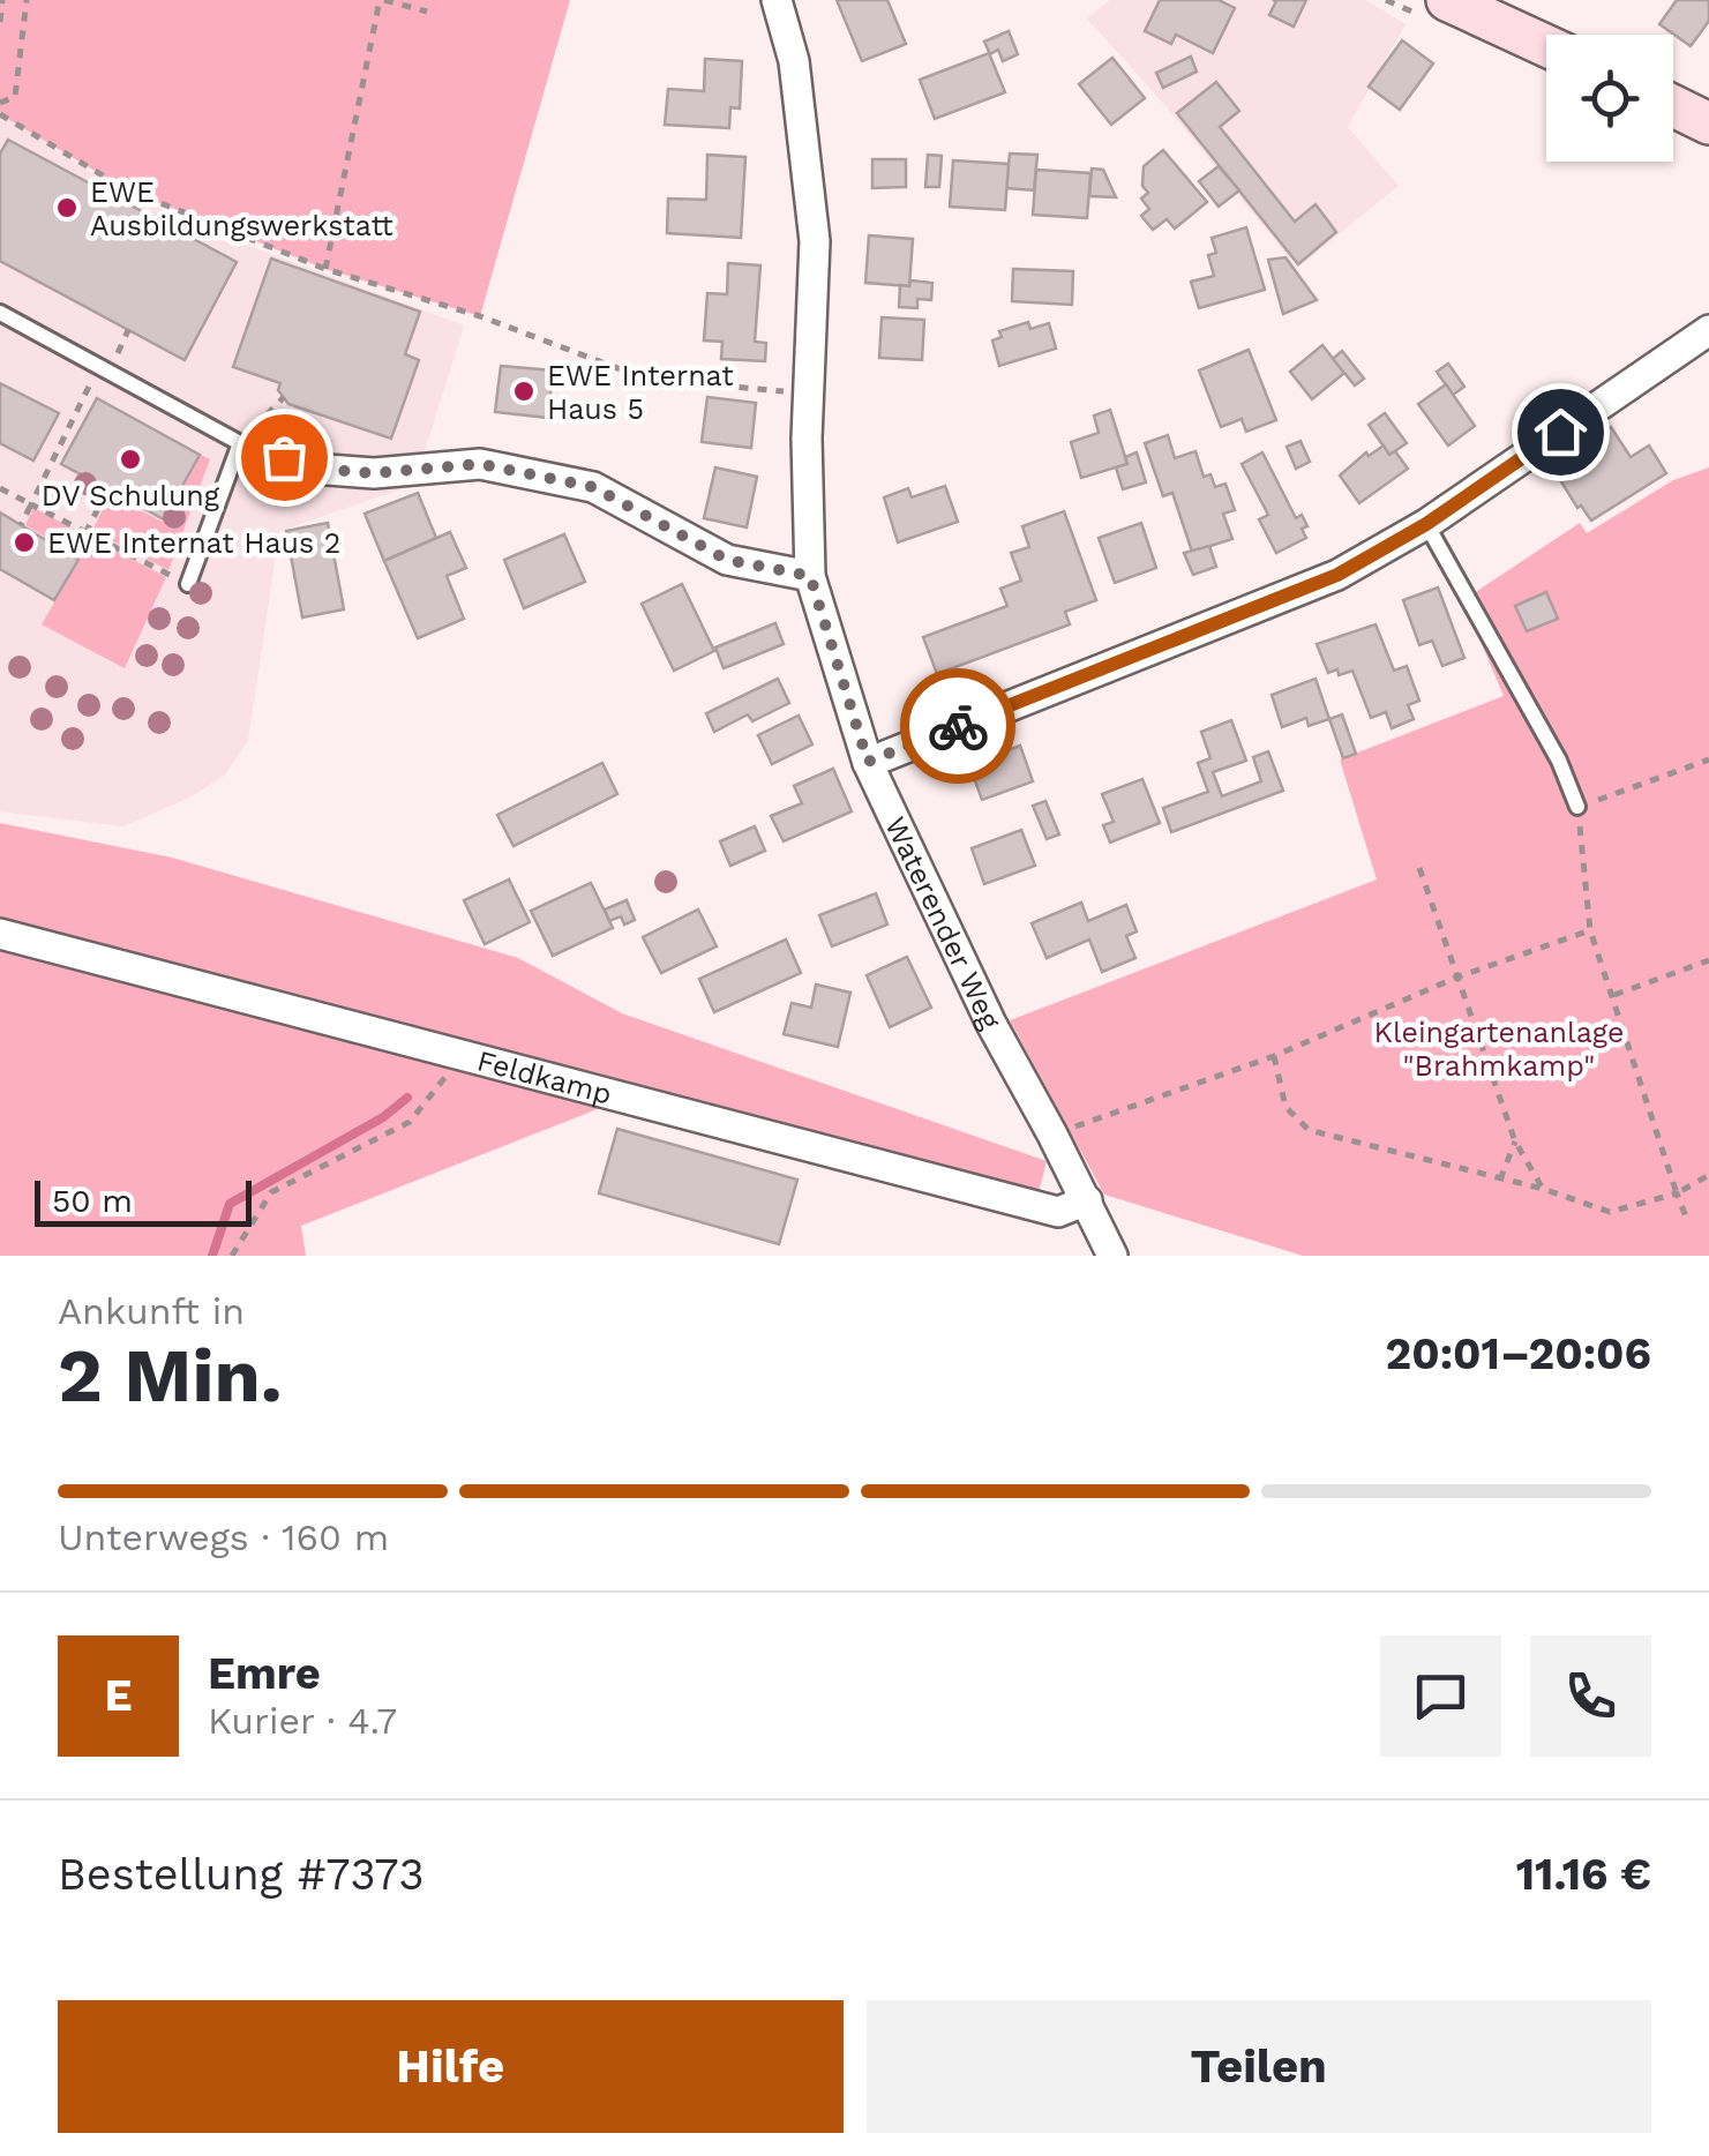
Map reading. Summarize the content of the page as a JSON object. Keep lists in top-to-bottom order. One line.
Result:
{"streets":{"street":["Waterender Weg","Feldkamp"]},"crossings":[["Waterender Weg","Feldkamp"]],"parks":["Kleingartenanlage \"Brahmkamp\""],"places":["EWE Ausbildungswerkstatt","EWE Internat Haus 5","DV Schulung","EWE Internat Haus 2"],"scale_bar":"50 m","page":{"scale":"50 m","heading":["2 Min.","Ankunft in","20:01–20:06"],"panel":["Emre","Kurier · 4.7","Bestellung #7373","11.16 €"],"bar":"Unterwegs · 160 m","round":"E","buttons":["Hilfe","Teilen"]}}
